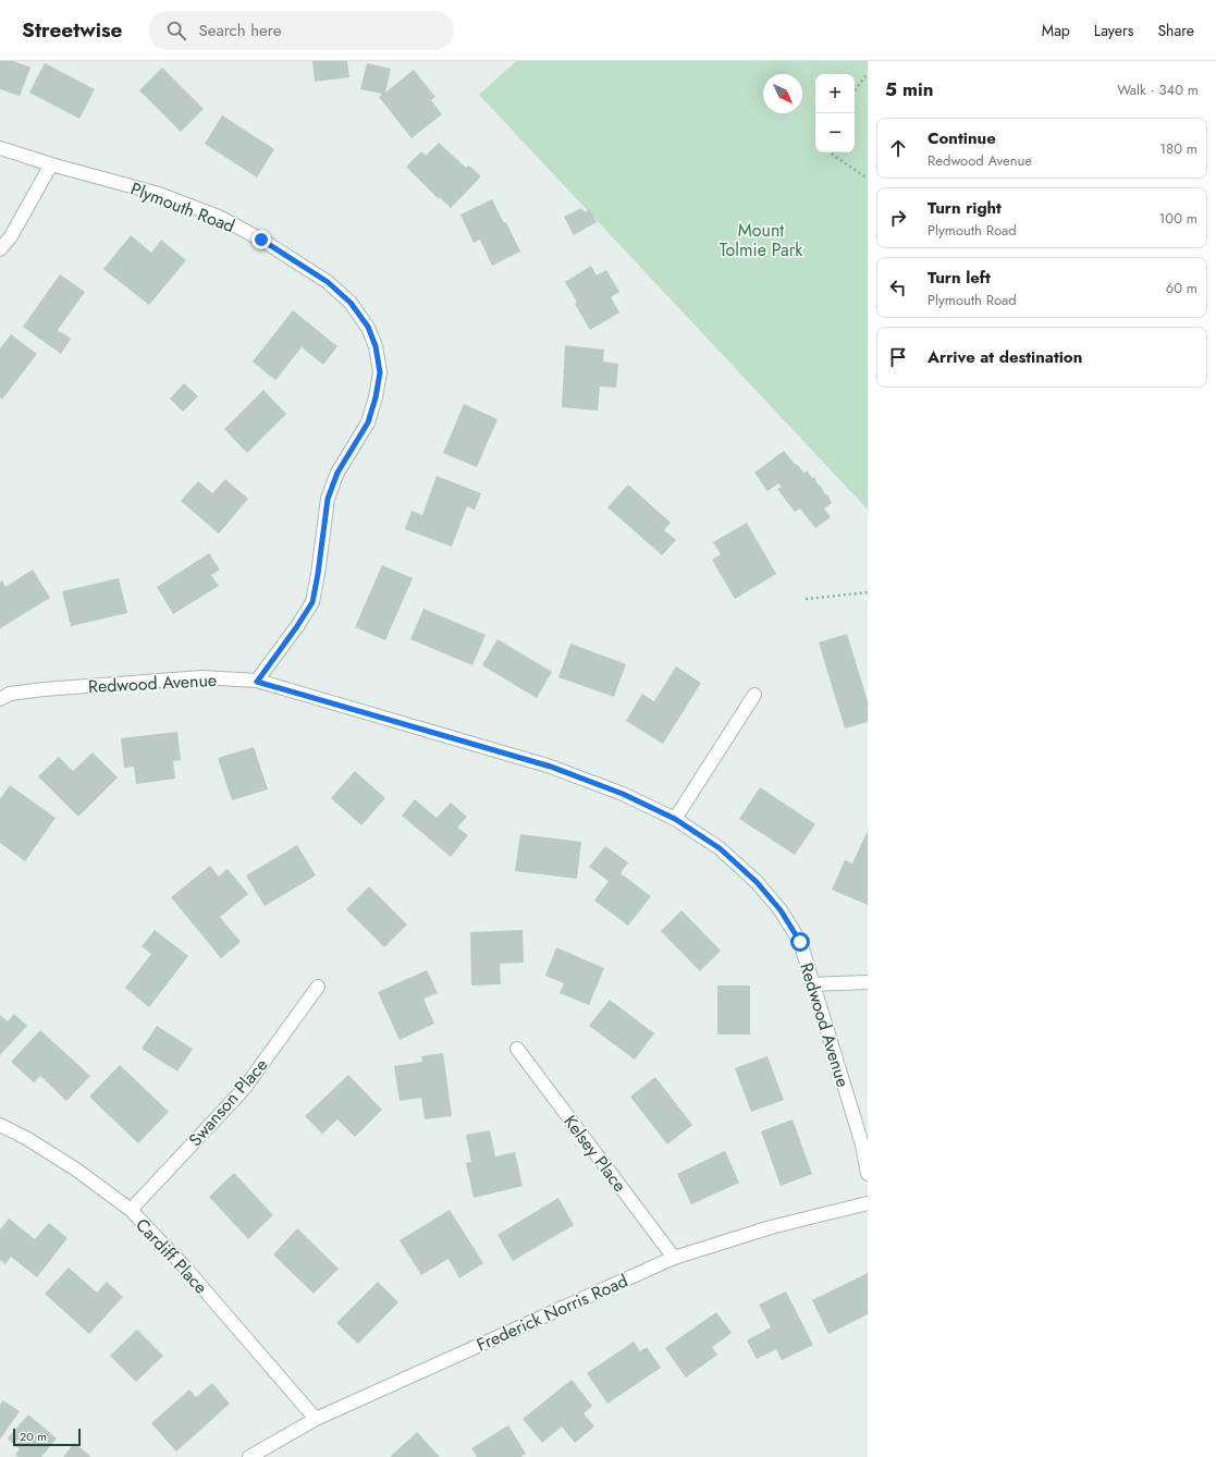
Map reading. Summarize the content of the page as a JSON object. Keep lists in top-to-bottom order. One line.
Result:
{"streets":{"street":["Plymouth Road","Redwood Avenue","Swanson Place","Kelsey Place","Cardiff Place","Frederick Norris Road"]},"crossings":[["Plymouth Road","Redwood Avenue"],["Swanson Place","Cardiff Place"],["Kelsey Place","Frederick Norris Road"],["Cardiff Place","Frederick Norris Road"]],"parks":["Mount Tolmie Park"],"scale_bar":"20 m","north":"bottom right","page":{"header":"Streetwise","search":"Search here","nav":["Map","Layers","Share"],"heading":["5 min","Walk · 340 m"],"map_buttons":["+","−"],"list":[["Continue","Redwood Avenue","180 m"],["Turn right","Plymouth Road","100 m"],["Turn left","Plymouth Road","60 m"],"Arrive at destination"],"scale":"20 m"}}
